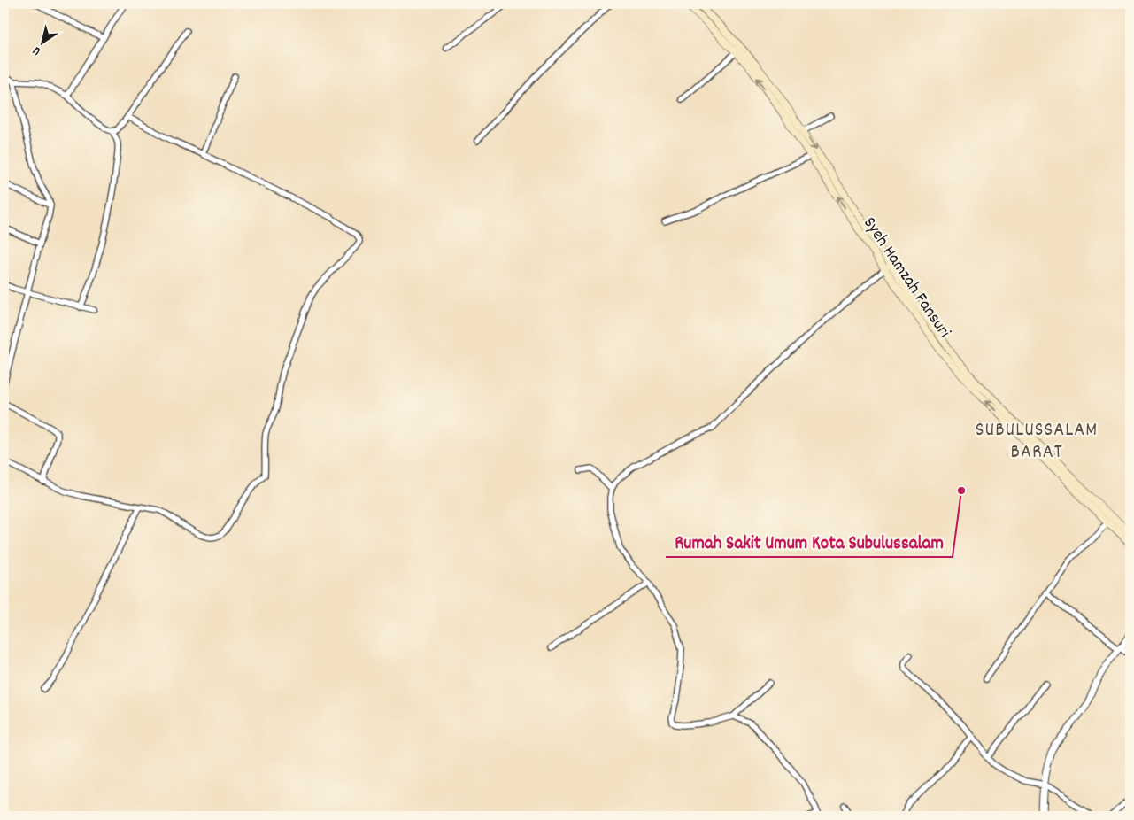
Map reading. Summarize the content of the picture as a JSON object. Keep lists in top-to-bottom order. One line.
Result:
{"streets":{"main road":["Syeh Hamzah Fansuri"]},"districts":["SUBULUSSALAM BARAT"],"places":["Rumah Sakit Umum Kota Subulussalam"],"north":"bottom left"}
